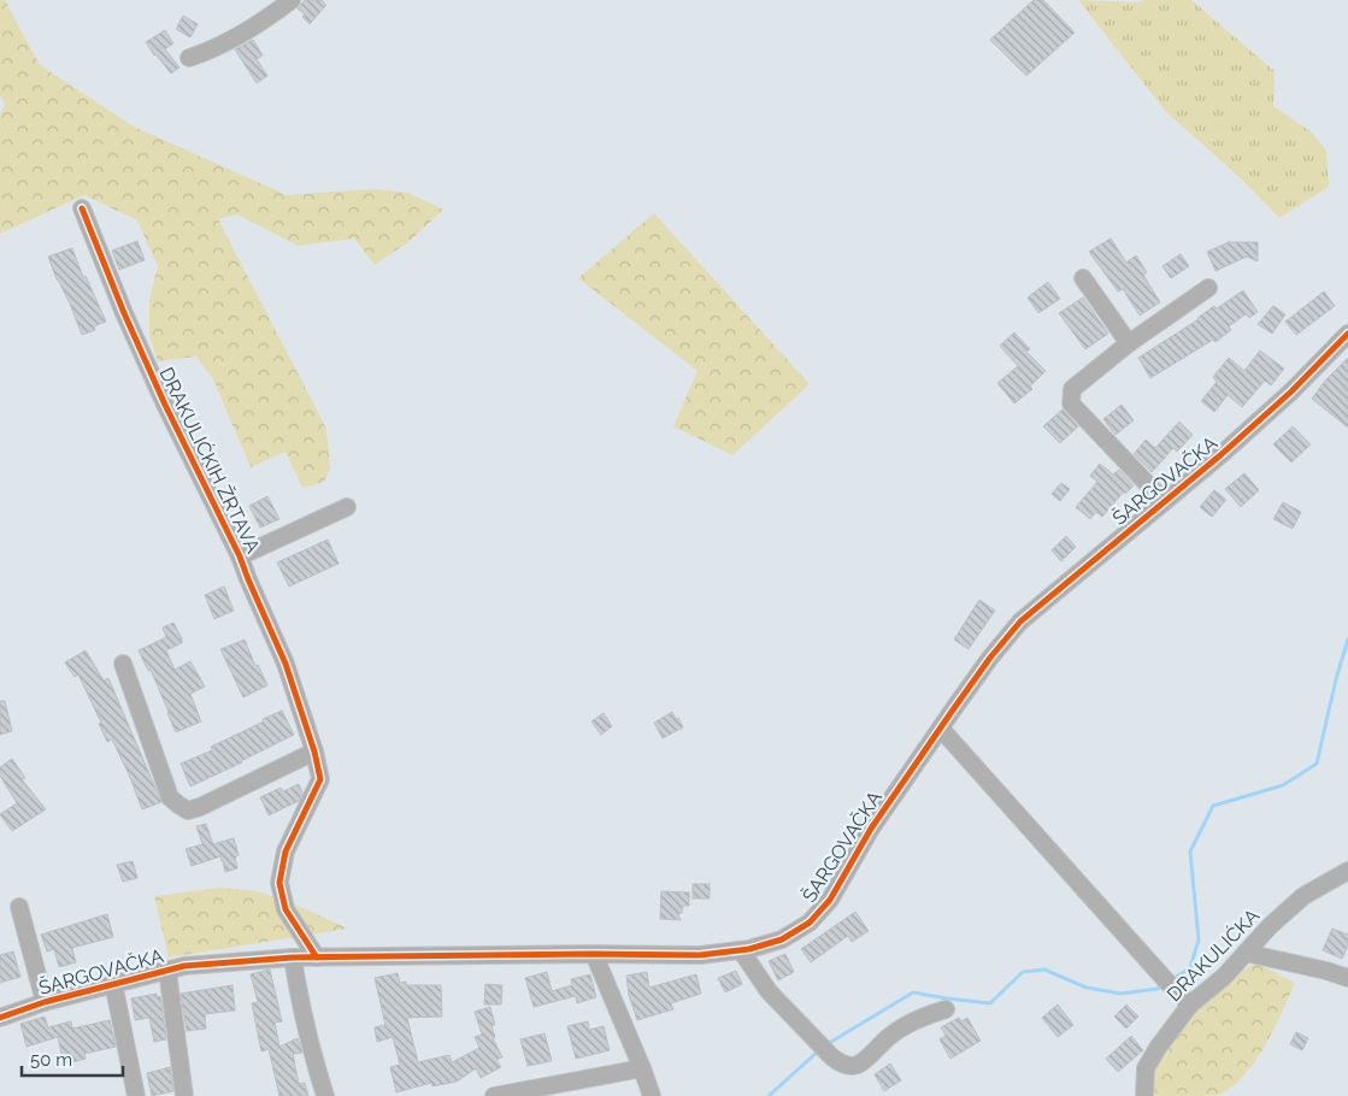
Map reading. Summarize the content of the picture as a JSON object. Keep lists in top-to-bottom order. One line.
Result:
{"streets":{"street":["DRAKULIĆKIH ŽRTAVA","ŠARGOVAČKA","DRAKULIĆKA"]},"crossings":[["DRAKULIĆKIH ŽRTAVA","ŠARGOVAČKA"]],"scale_bar":"50 m"}
